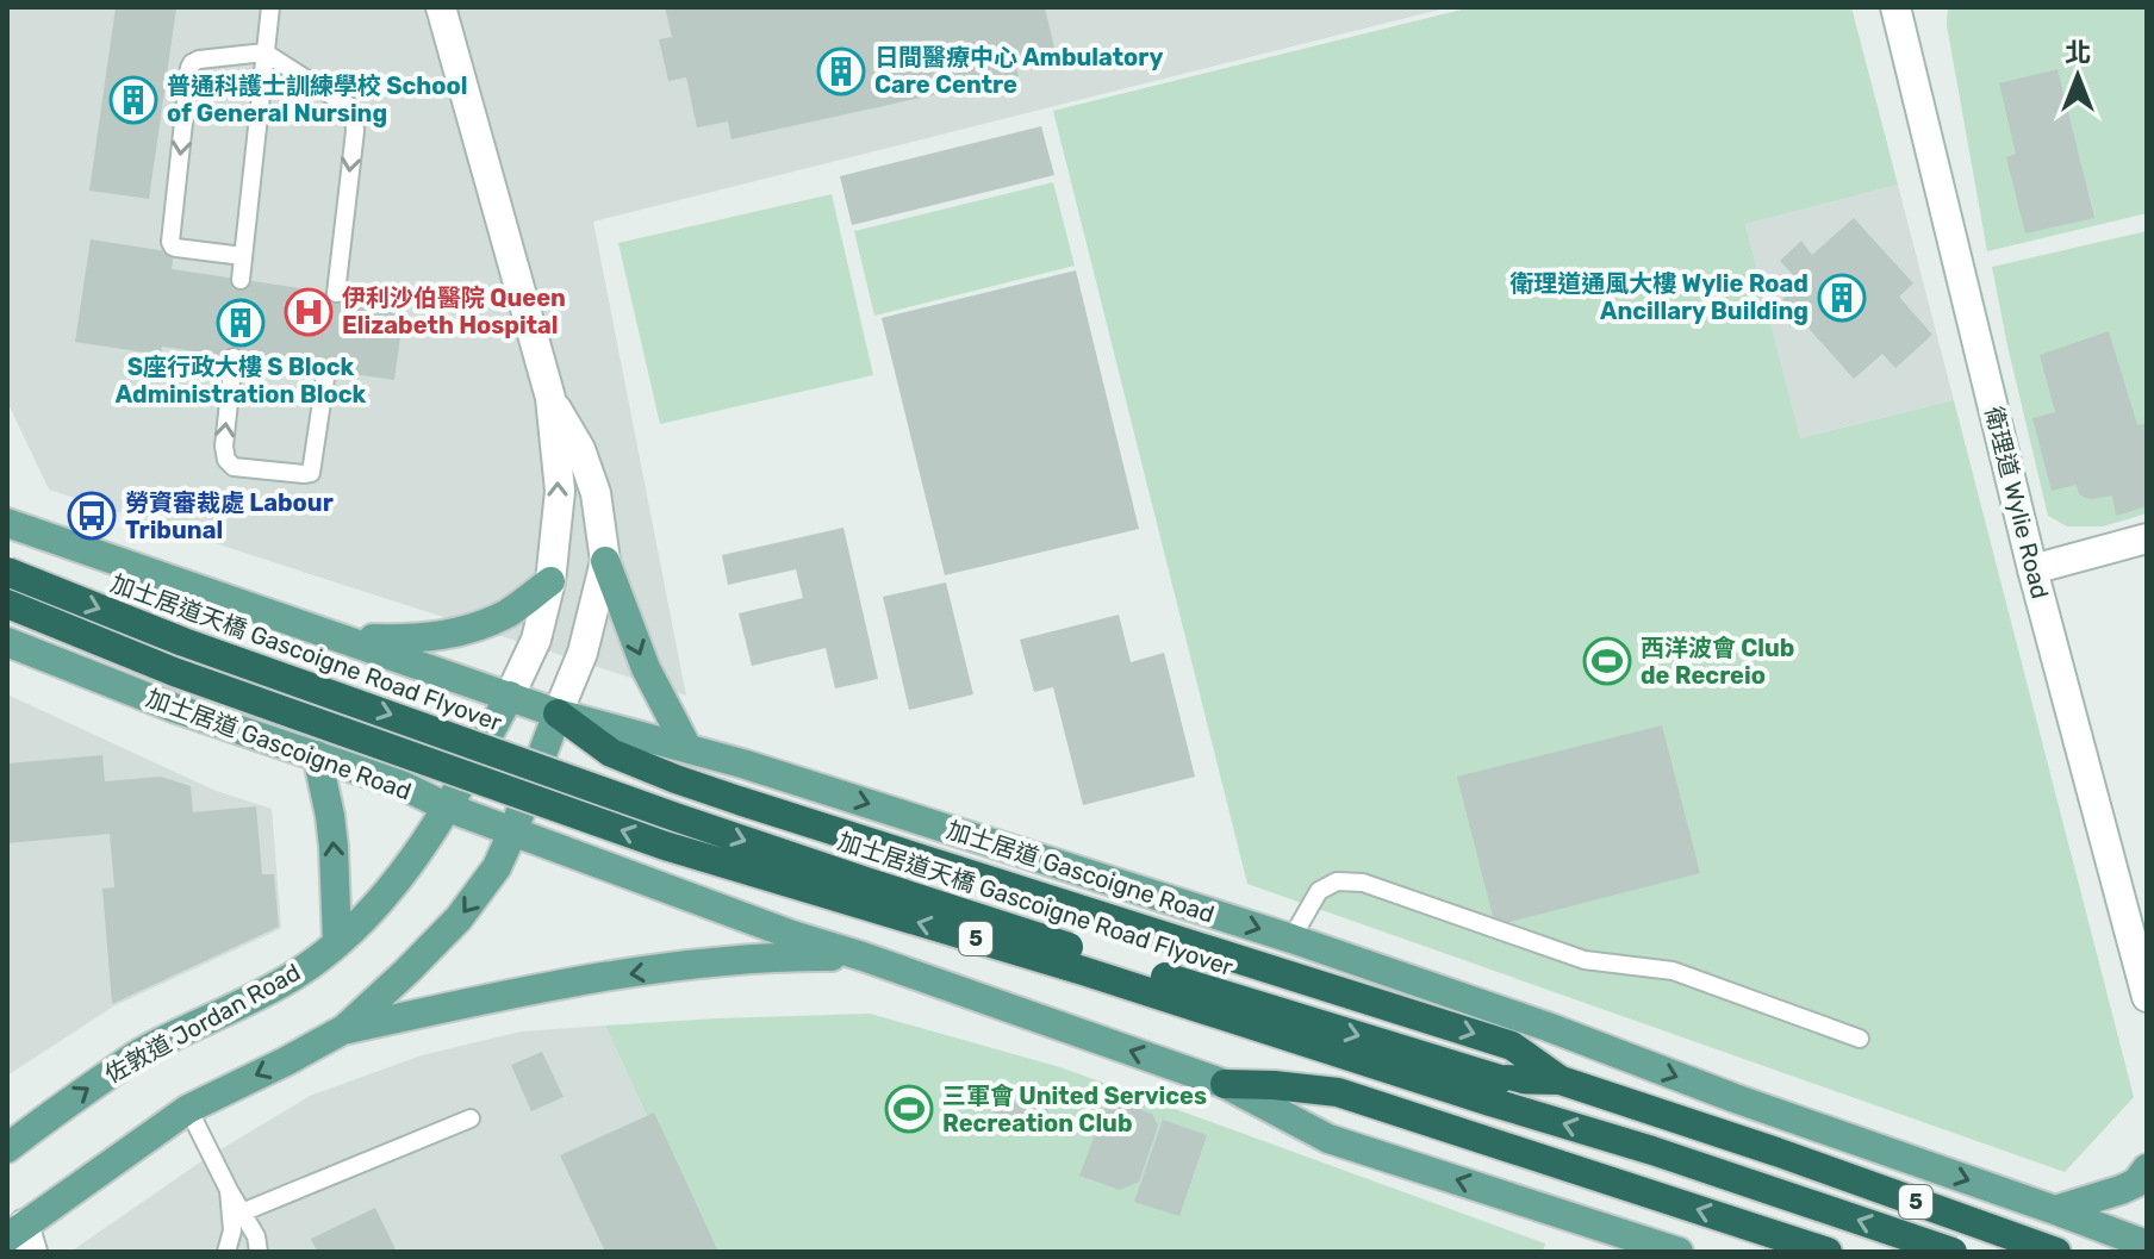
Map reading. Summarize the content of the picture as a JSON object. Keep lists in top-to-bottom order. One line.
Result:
{"streets":{"highway":["加士居道天橋 Gascoigne Road Flyover","5"],"main road":["加士居道 Gascoigne Road","佐敦道 Jordan Road"],"street":["衛理道 Wylie Road"]},"crossings":[["加士居道 Gascoigne Road","佐敦道 Jordan Road"]],"places":{"building":["日間醫療中心 Ambulatory Care Centre","普通科護士訓練學校 School of General Nursing","衛理道通風大樓 Wylie Road Ancillary Building","S座行政大樓 S Block Administration Block"],"hospital":["伊利沙伯醫院 Queen Elizabeth Hospital"],"bus stop":["勞資審裁處 Labour Tribunal"],"sports":["西洋波會 Club de Recreio","三軍會 United Services Recreation Club"]},"north":"top"}
